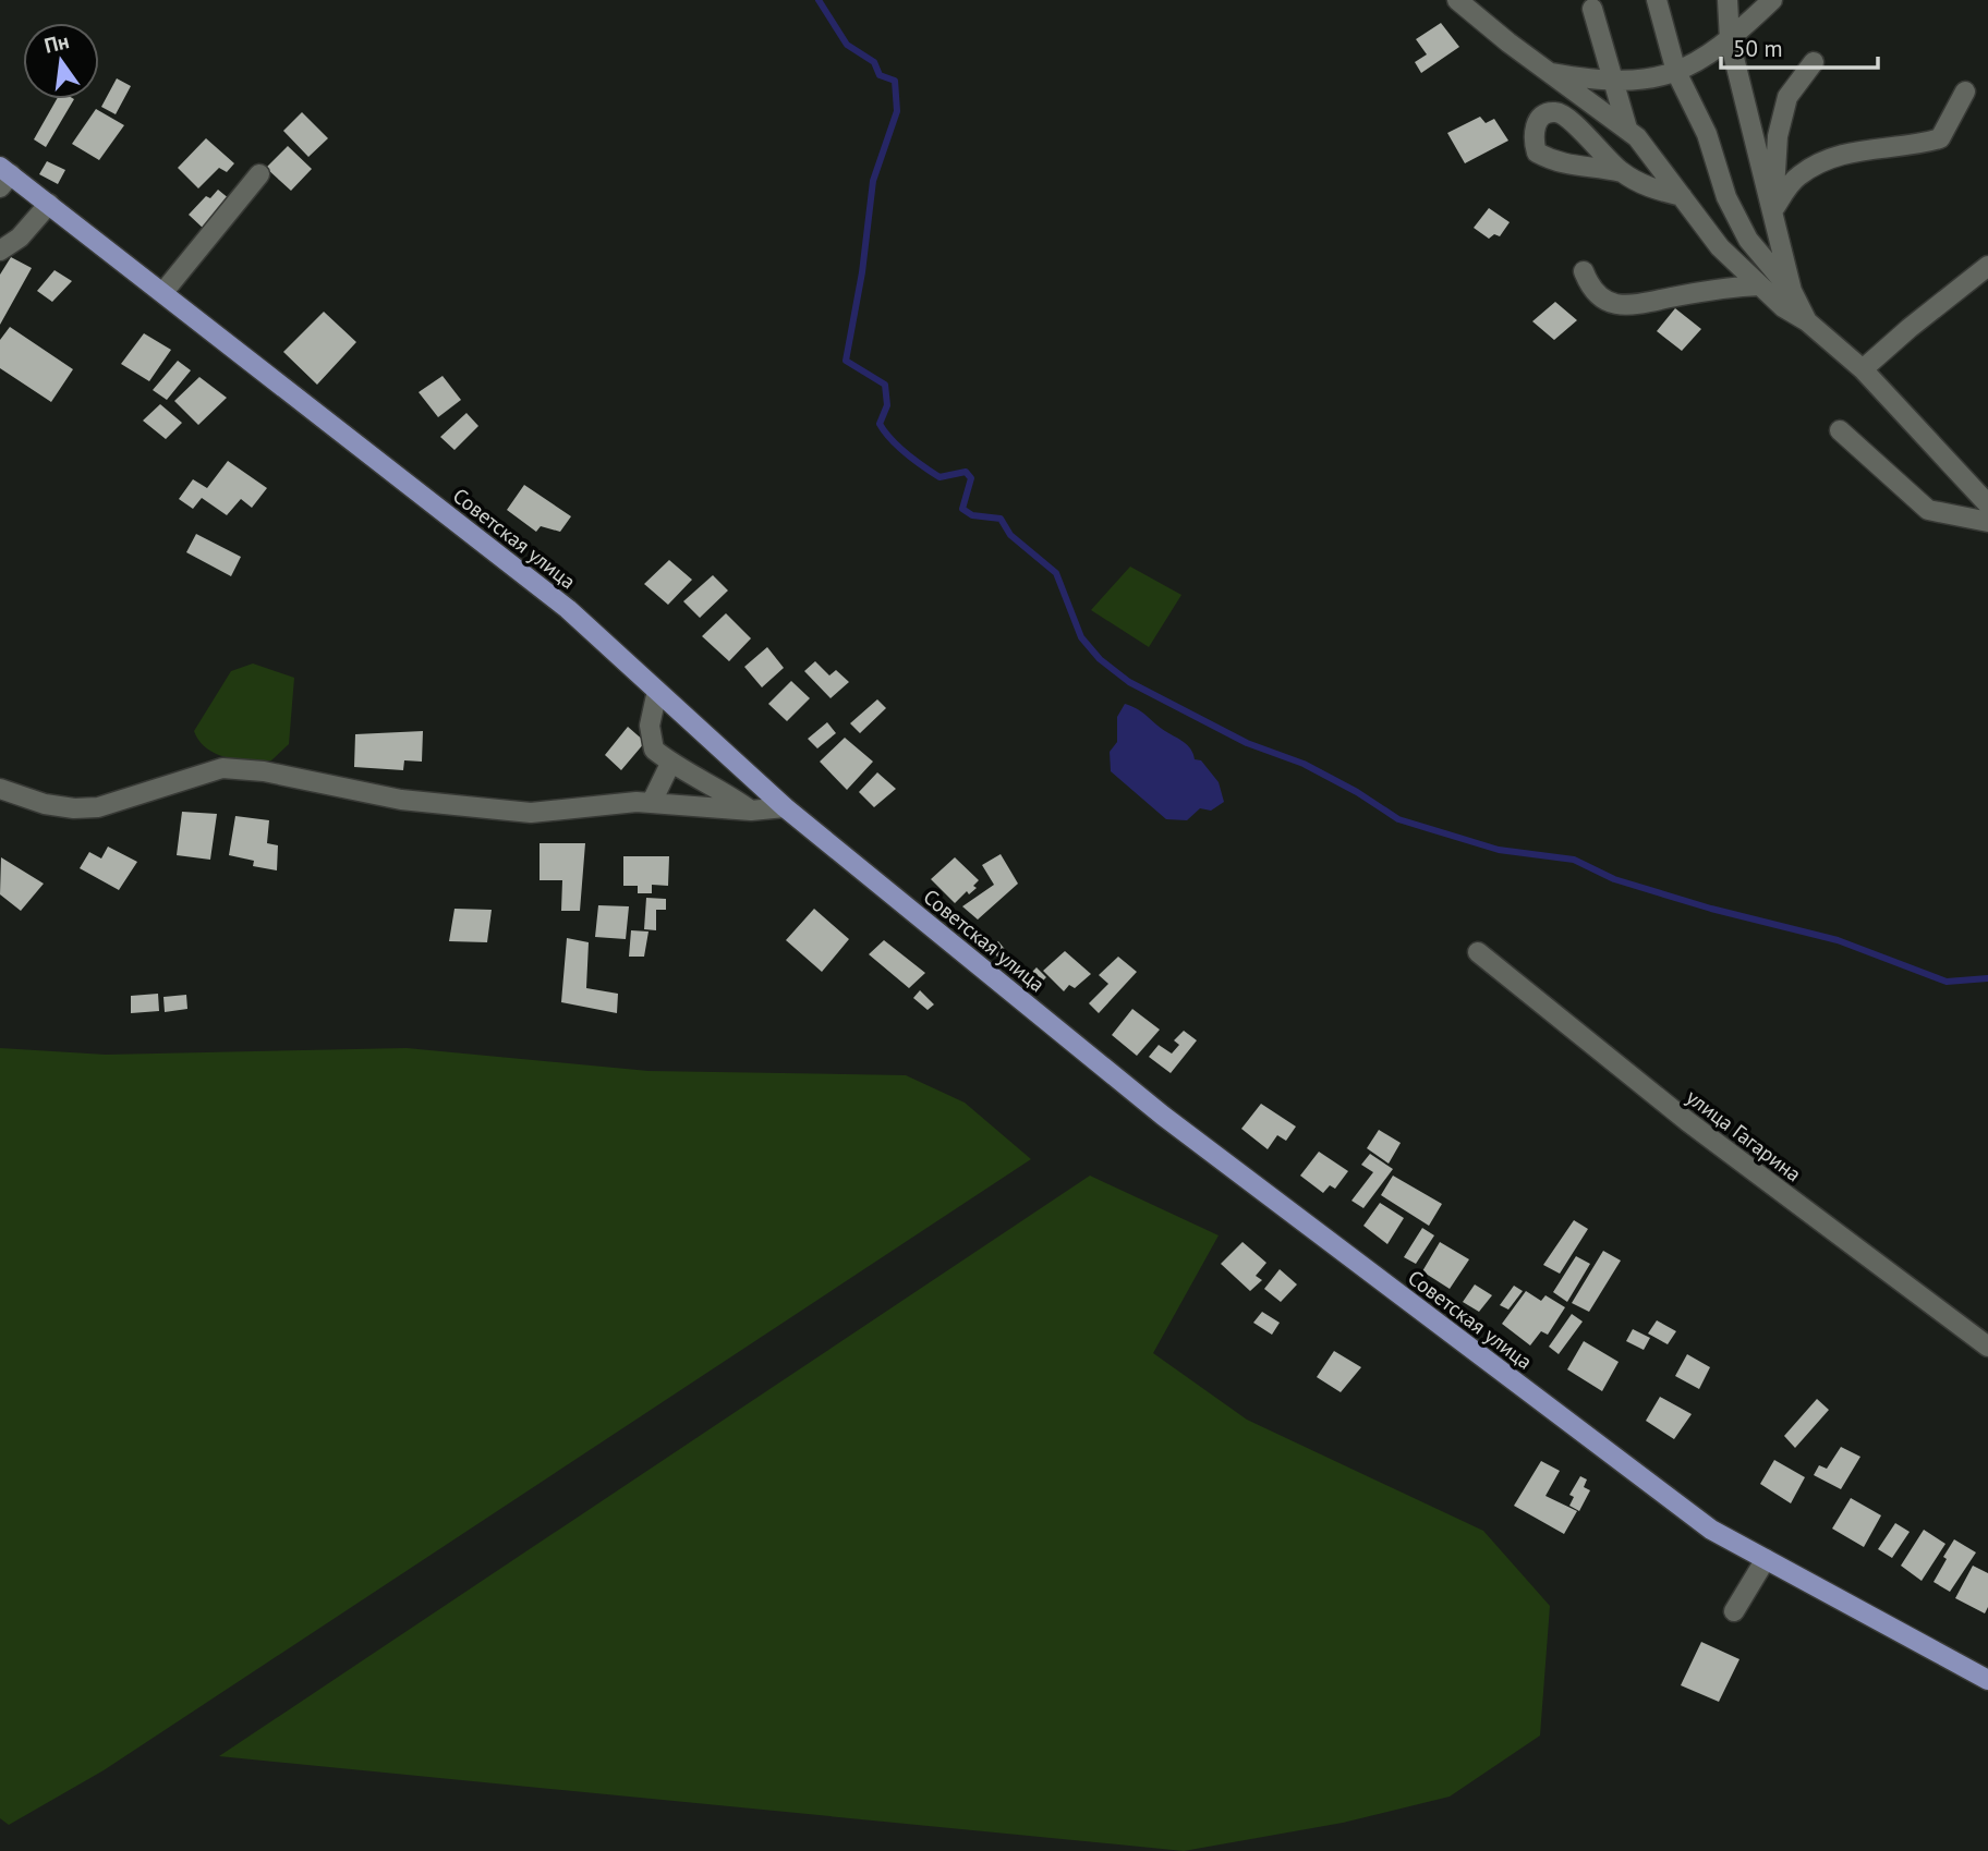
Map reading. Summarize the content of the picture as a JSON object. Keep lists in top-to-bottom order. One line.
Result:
{"streets":{"main road":["Советская улица"],"street":["улица Гагарина"]},"scale_bar":"50 m","north":"top"}
